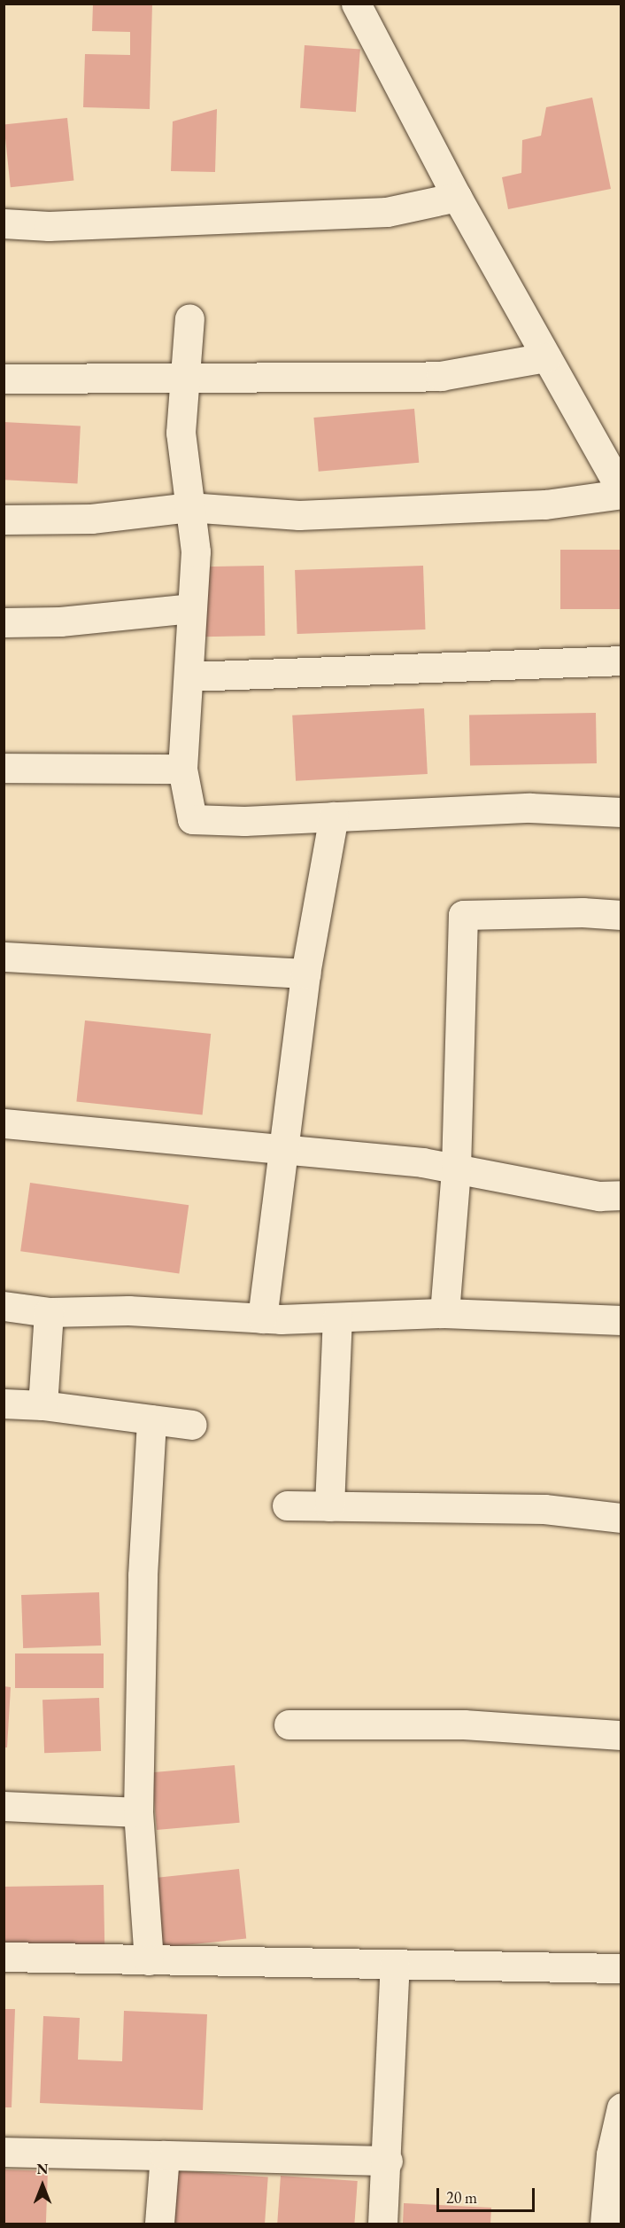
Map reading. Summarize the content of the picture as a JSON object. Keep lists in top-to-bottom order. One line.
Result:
{"scale_bar":"20 m","north":"top"}
